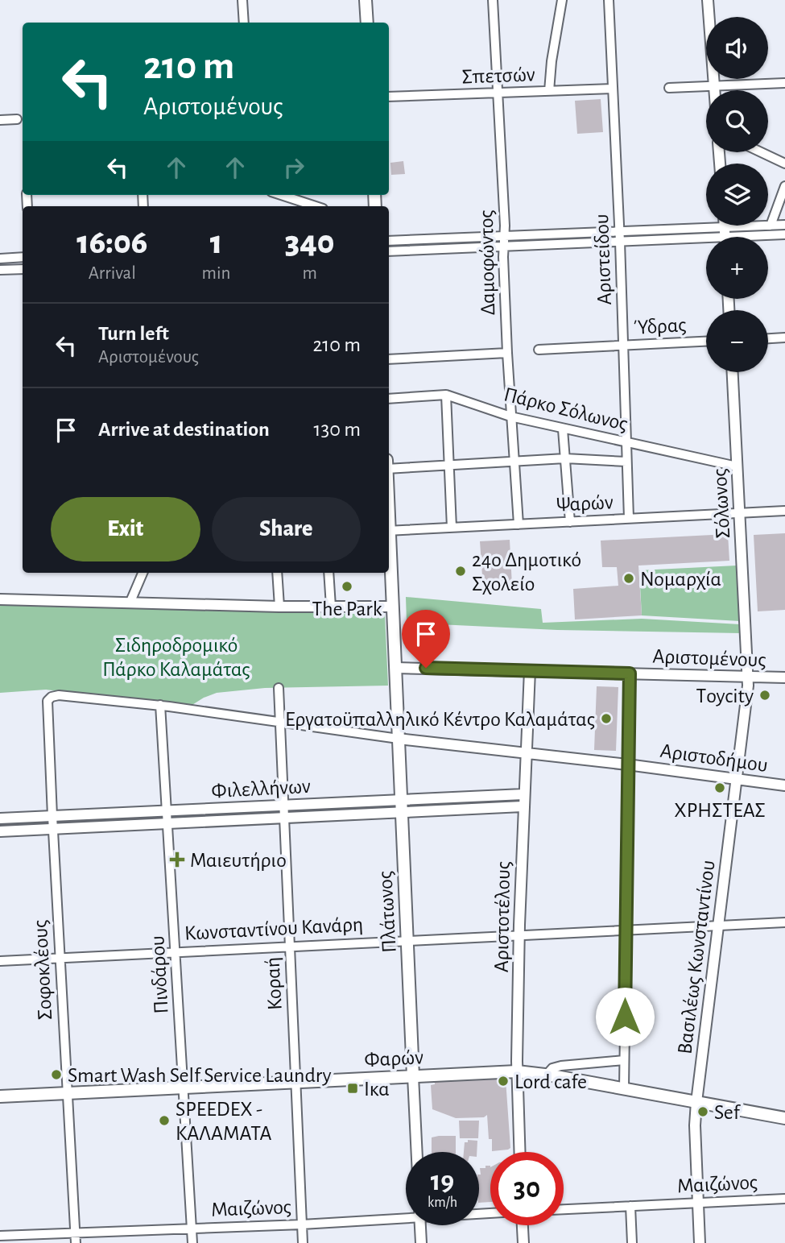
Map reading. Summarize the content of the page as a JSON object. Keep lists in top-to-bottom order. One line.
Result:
{"streets":{"main road":["Πλάτωνος","Φαρών"],"street":["Σπετσών","Αριστείδου","Δαμοφώντος","Ύδρας","Πάρκο Σόλωνος","Ψαρών","Σόλωνος","Αριστομένους","Αριστοδήμου","Φιλελλήνων","Αριστοτέλους","Κωνσταντίνου Κανάρη","Βασιλέως Κωνσταντίνου","Σοφοκλέους","Πινδάρου","Κοραή","Μαιζώνος"]},"crossings":[["Σπετσών","Αριστείδου"],["Σπετσών","Δαμοφώντος"],["Αριστείδου","Ύδρας"],["Αριστείδου","Πάρκο Σόλωνος"],["Αριστείδου","Ψαρών"],["Δαμοφώντος","Πάρκο Σόλωνος"],["Δαμοφώντος","Ψαρών"],["Πάρκο Σόλωνος","Σόλωνος"],["Ψαρών","Σόλωνος"],["Σόλωνος","Αριστομένους"],["Σόλωνος","Βασιλέως Κωνσταντίνου"],["Αριστομένους","Πλάτωνος"],["Αριστομένους","Αριστοτέλους"],["Αριστομένους","Βασιλέως Κωνσταντίνου"],["Αριστοδήμου","Πλάτωνος"],["Αριστοδήμου","Αριστοτέλους"],["Αριστοδήμου","Βασιλέως Κωνσταντίνου"],["Αριστοδήμου","Σοφοκλέους"],["Αριστοδήμου","Πινδάρου"],["Αριστοδήμου","Κοραή"],["Φιλελλήνων","Πλάτωνος"],["Φιλελλήνων","Αριστοτέλους"],["Φιλελλήνων","Σοφοκλέους"],["Φιλελλήνων","Πινδάρου"],["Φιλελλήνων","Κοραή"],["Πλάτωνος","Κωνσταντίνου Κανάρη"],["Πλάτωνος","Φαρών"],["Αριστοτέλους","Κωνσταντίνου Κανάρη"],["Αριστοτέλους","Φαρών"],["Κωνσταντίνου Κανάρη","Βασιλέως Κωνσταντίνου"],["Κωνσταντίνου Κανάρη","Σοφοκλέους"],["Κωνσταντίνου Κανάρη","Πινδάρου"],["Κωνσταντίνου Κανάρη","Κοραή"],["Βασιλέως Κωνσταντίνου","Φαρών"],["Βασιλέως Κωνσταντίνου","Μαιζώνος"],["Σοφοκλέους","Πινδάρου"],["Σοφοκλέους","Φαρών"],["Σοφοκλέους","Μαιζώνος"],["Πινδάρου","Φαρών"],["Πινδάρου","Μαιζώνος"],["Κοραή","Φαρών"],["Κοραή","Μαιζώνος"]],"parks":["Σιδηροδρομικό Πάρκο Καλαμάτας"],"places":{"other":["24ο Δημοτικό Σχολείο","Νομαρχία","The Park","Τoycity","Εργατοϋπαλληλικό Κέντρο Καλαμάτας","ΧΡΗΣΤΕΑΣ","Smart Wash Self Service Laundry","Lord cafe","Sef","SPEEDEX - ΚΑΛΑΜΑΤΑ"],"health":["Μαιευτήριο"],"transit":["Ικα"]},"page":{"map_buttons":["+","−"],"turn":["210 m","Αριστομένους"],"eta":["16:06","Arrival","1","min","340","m"],"list":[{"name":"Turn left","note":"Αριστομένους","value":"210 m"},{"name":"Arrive at destination","value":"130 m"}],"buttons":["Exit","Share"],"speed":"19 km/h","limit":"30"}}
